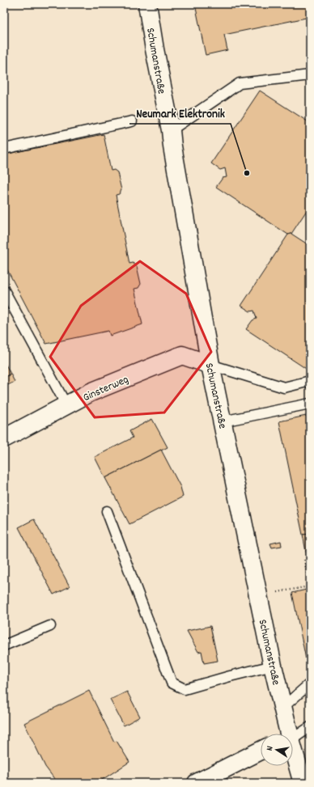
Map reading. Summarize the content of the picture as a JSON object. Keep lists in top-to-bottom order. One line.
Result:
{"streets":{"street":["Schumanstraße","Ginsterweg"]},"crossings":[["Schumanstraße","Ginsterweg"]],"places":["Neumark Elektronik"],"north":"left"}
